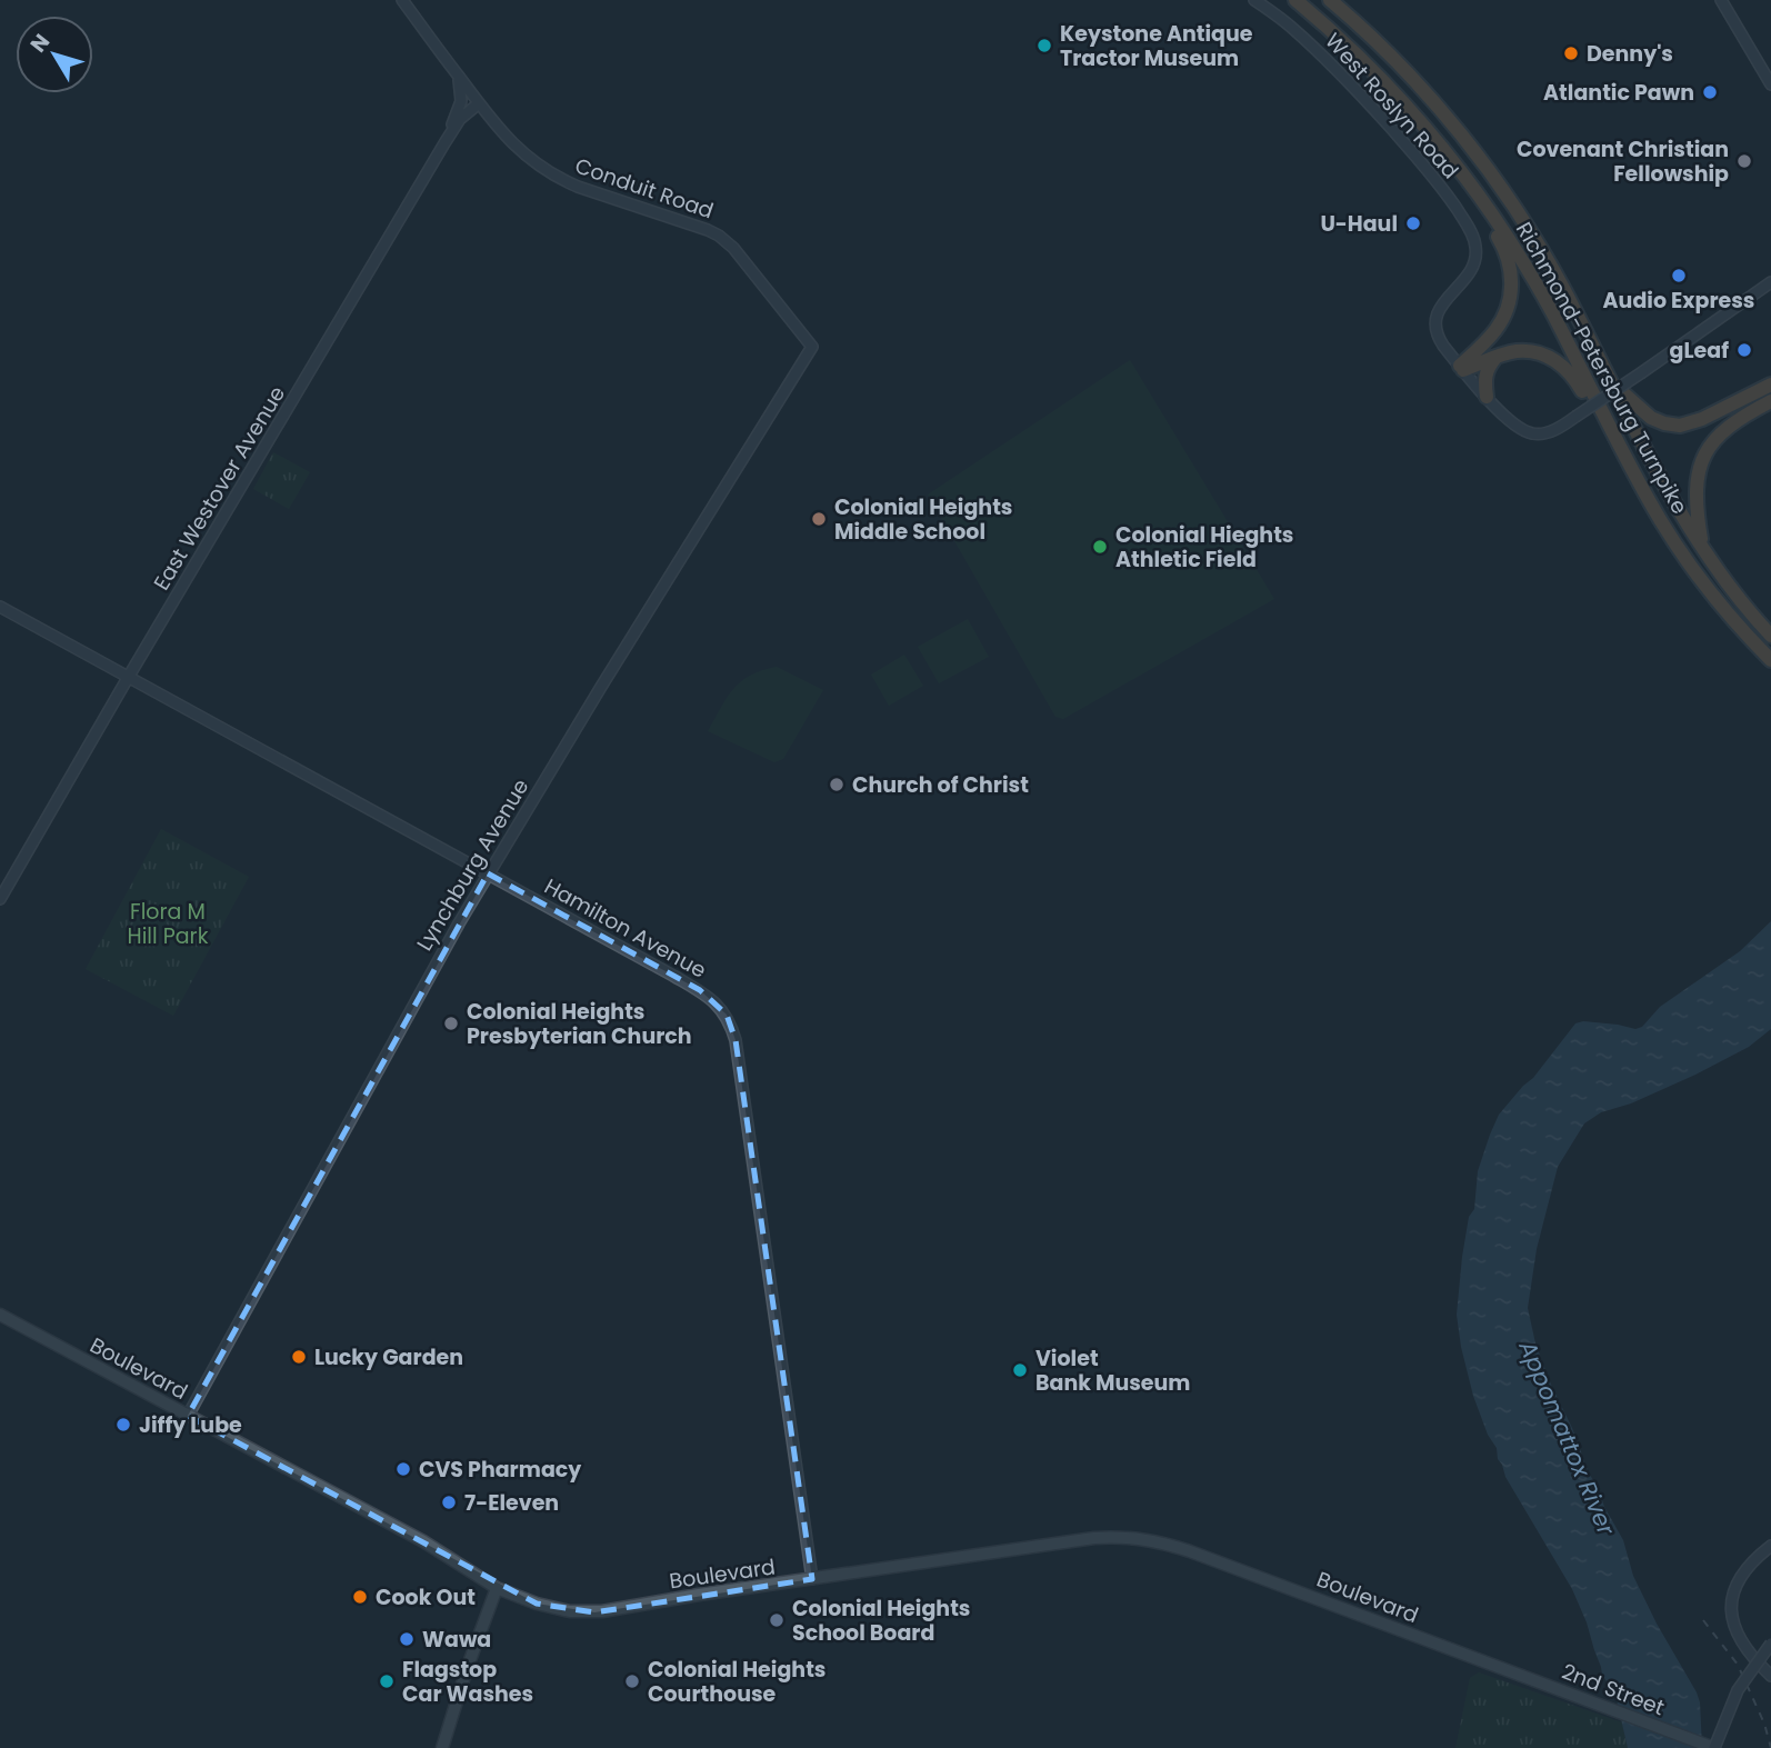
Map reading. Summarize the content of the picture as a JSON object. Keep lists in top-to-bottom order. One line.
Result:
{"streets":{"highway":["Richmond-Petersburg Turnpike"],"main road":["Boulevard","2nd Street"],"street":["West Roslyn Road","Conduit Road","East Westover Avenue","Lynchburg Avenue","Hamilton Avenue"]},"crossings":[["Conduit Road","East Westover Avenue"],["Conduit Road","Lynchburg Avenue"],["East Westover Avenue","Hamilton Avenue"],["Lynchburg Avenue","Hamilton Avenue"],["Lynchburg Avenue","Boulevard"],["Hamilton Avenue","Boulevard"],["Boulevard","2nd Street"]],"water":["Appomattox River"],"parks":["Flora M Hill Park"],"places":["Keystone Antique Tractor Museum","Denny's","Atlantic Pawn","Covenant Christian Fellowship","U-Haul","Audio Express","gLeaf","Colonial Heights Middle School","Colonial Hieghts Athletic Field","Church of Christ","Colonial Heights Presbyterian Church","Lucky Garden","Violet Bank Museum","Jiffy Lube","CVS Pharmacy","7-Eleven","Cook Out","Colonial Heights School Board","Wawa","Flagstop Car Washes","Colonial Heights Courthouse"],"north":"top left"}
